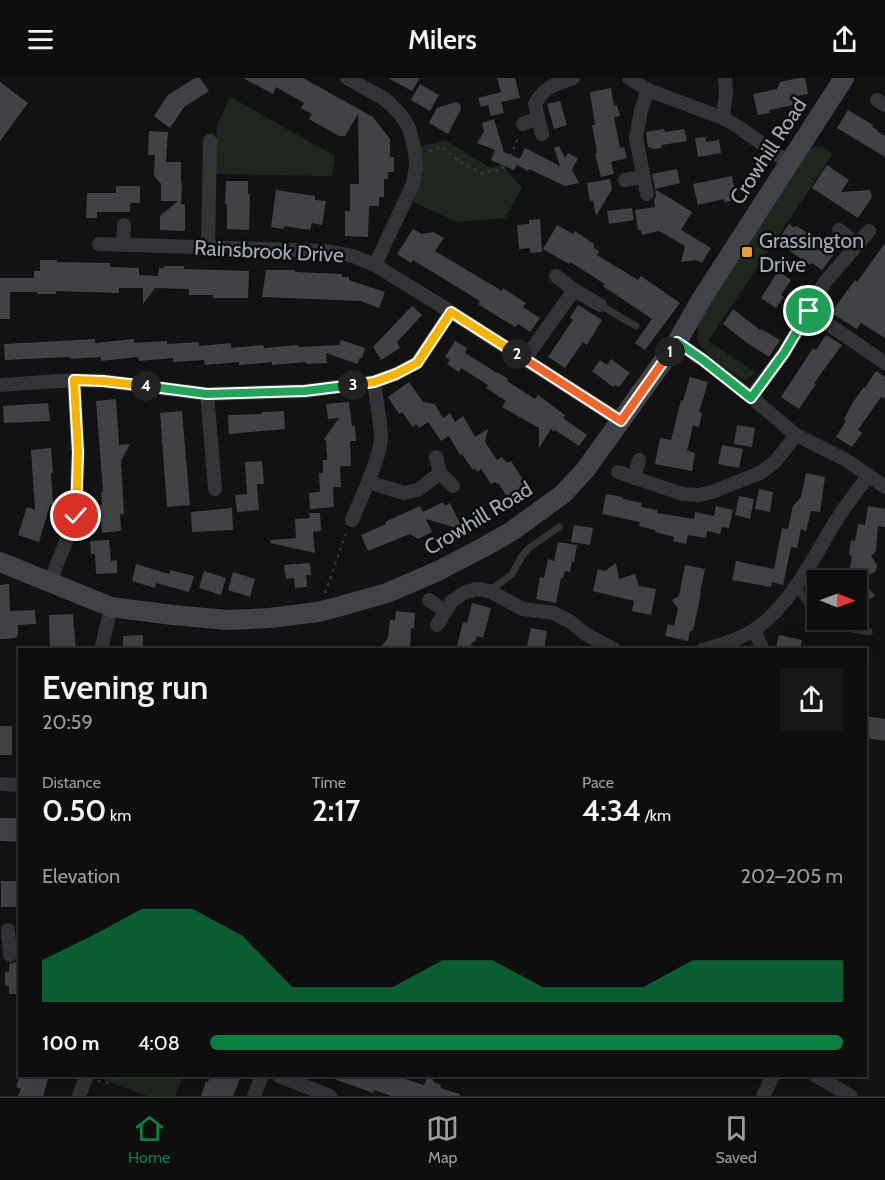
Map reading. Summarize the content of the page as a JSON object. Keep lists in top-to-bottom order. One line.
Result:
{"streets":{"street":["Crowhill Road","Rainsbrook Drive"]},"crossings":[["Crowhill Road","Rainsbrook Drive"]],"places":{"transit":["Grassington Drive"]},"north":"right","page":{"header":"Milers","pins":["1","2","3","4"],"heading":["Evening run","20:59"],"stats":[["Distance","0.50 km"],["Time","2:17"],["Pace","4:34 /km"]],"chart":["Elevation","202–205 m"],"list":[{"name":"100 m","note":"4:08"}],"tabs":["Home","Map","Saved"]}}
